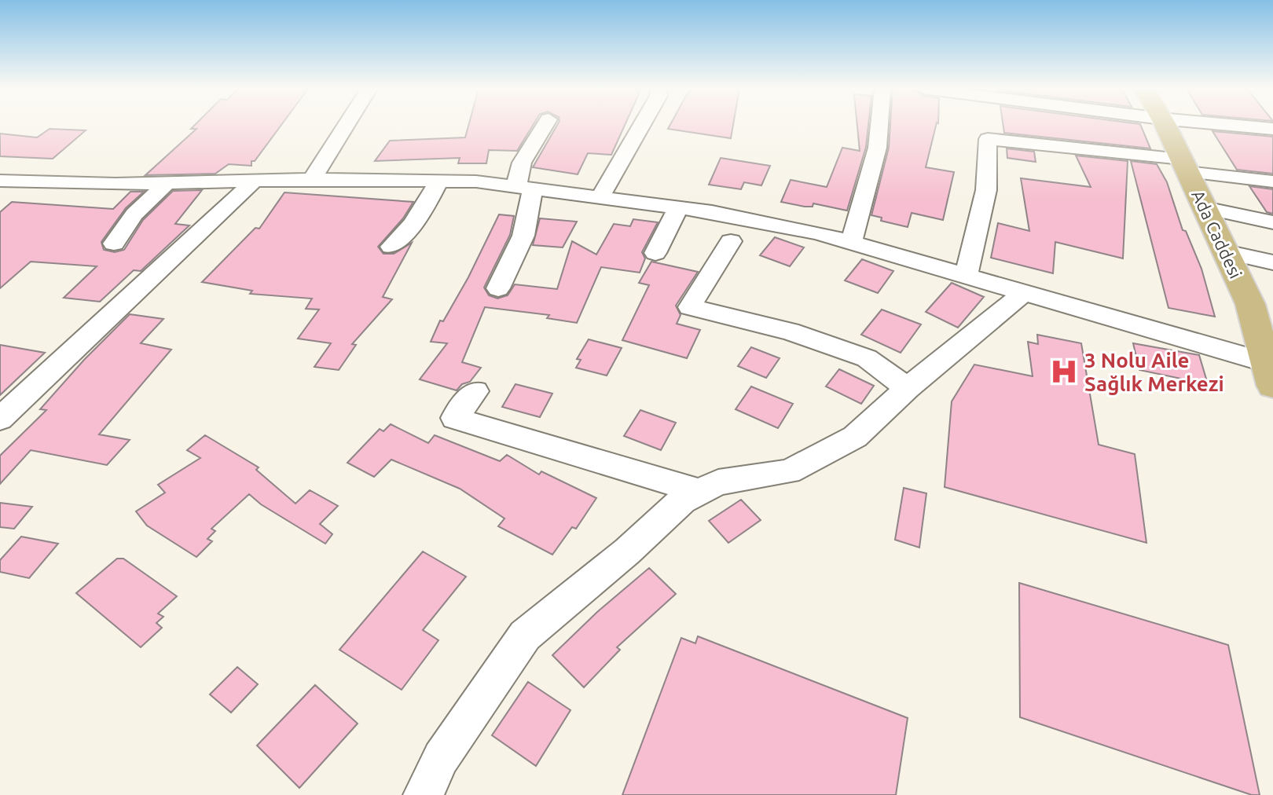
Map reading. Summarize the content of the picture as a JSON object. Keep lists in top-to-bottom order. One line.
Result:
{"streets":{"main road":["Ada Caddesi"]},"places":{"hospital":["3 Nolu Aile Sağlık Merkezi"]}}
